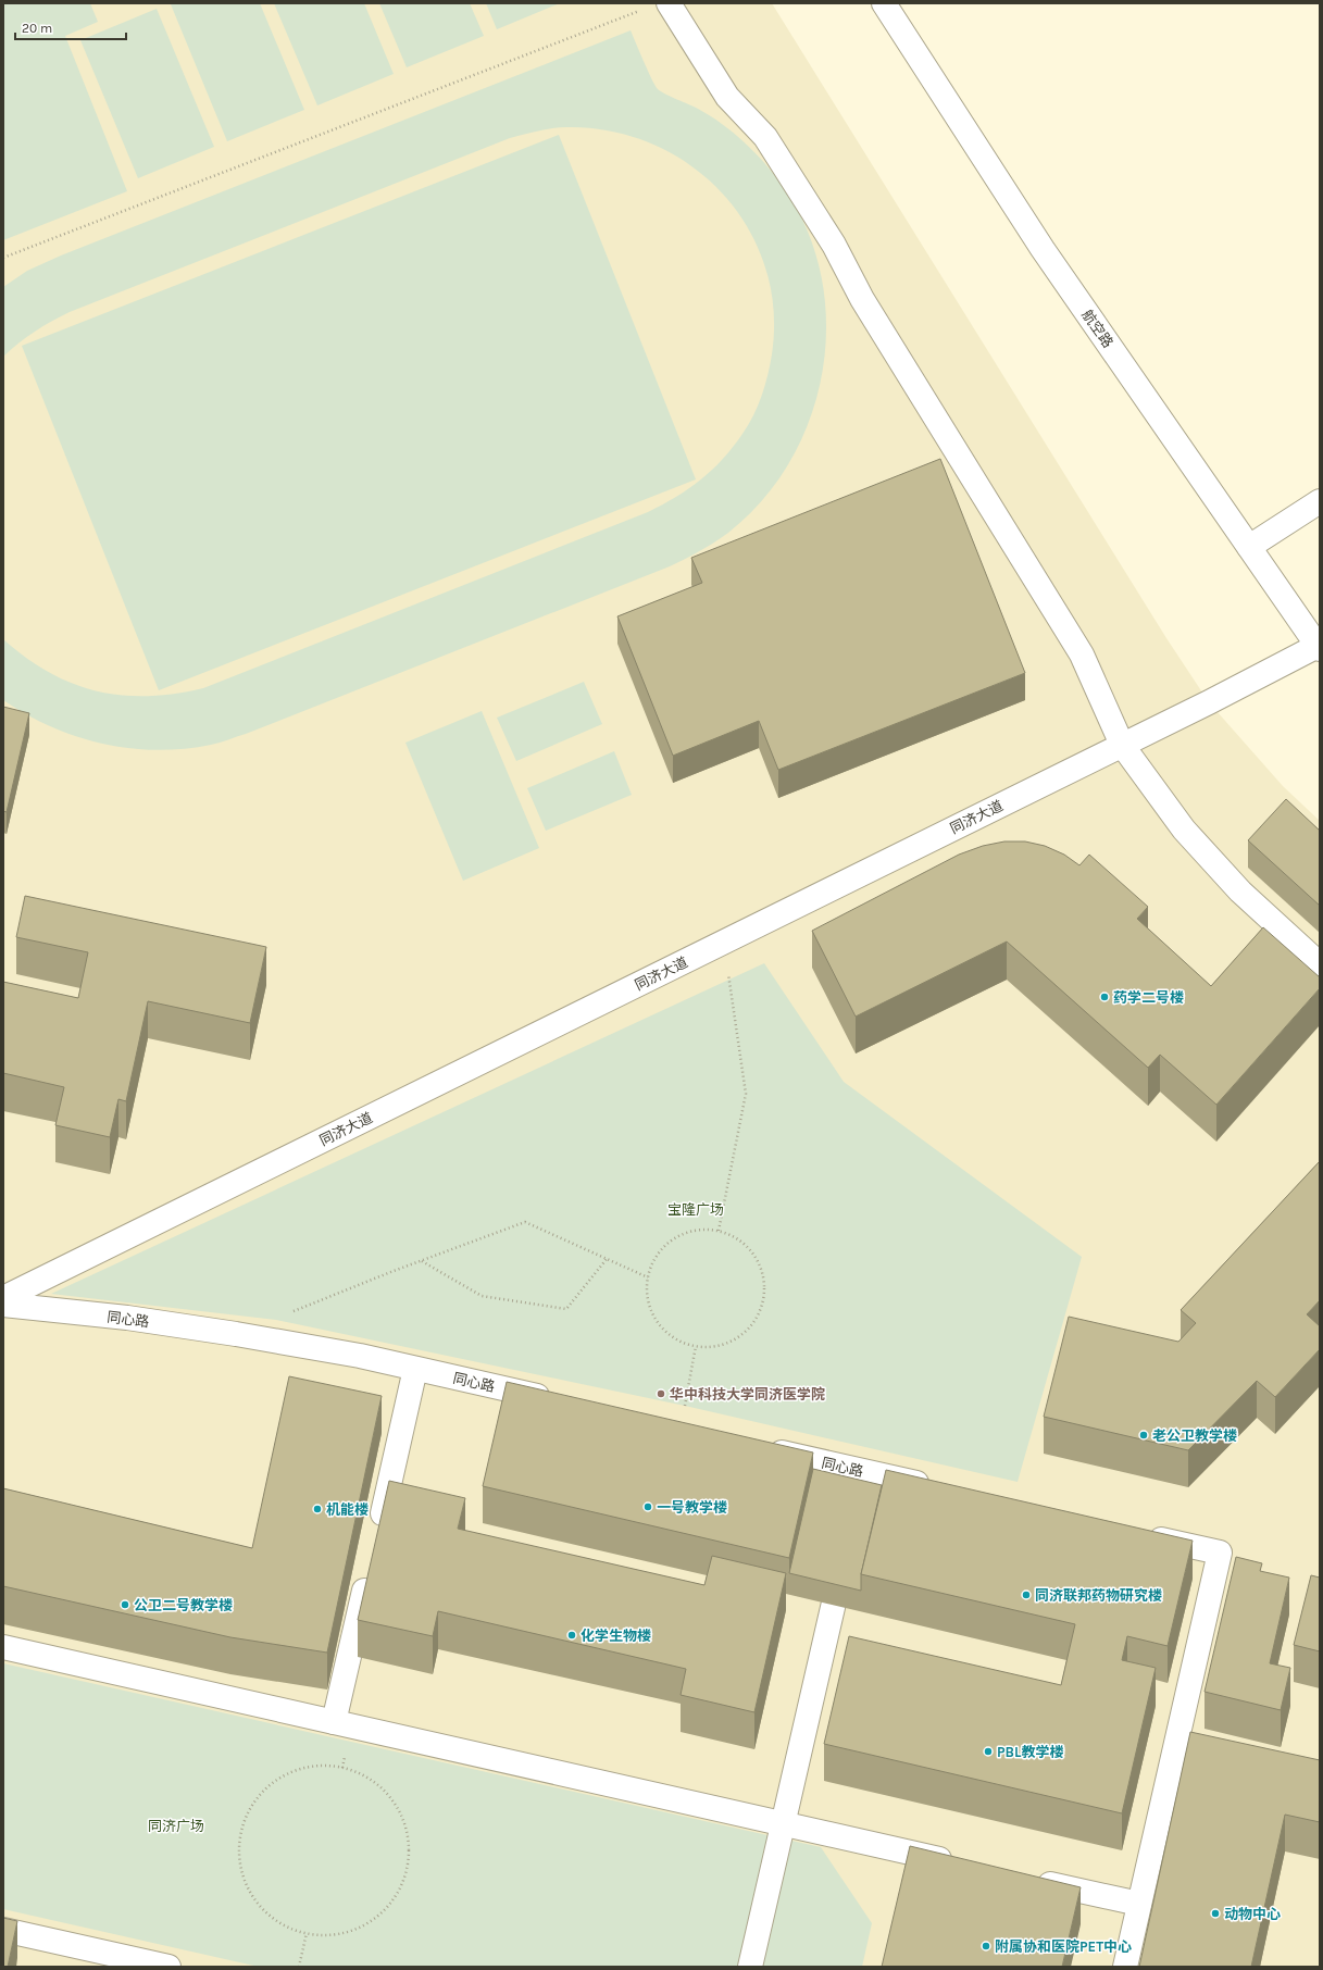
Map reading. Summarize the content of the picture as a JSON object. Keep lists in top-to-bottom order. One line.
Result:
{"streets":{"street":["航空路","同济大道","同心路"]},"crossings":[["航空路","同济大道"]],"parks":["宝隆广场","同济广场"],"places":["药学二号楼","华中科技大学同济医学院","老公卫教学楼","一号教学楼","机能楼","同济联邦药物研究楼","公卫二号教学楼","化学生物楼","PBL教学楼","动物中心","附属协和医院PET中心"],"scale_bar":"20 m"}
